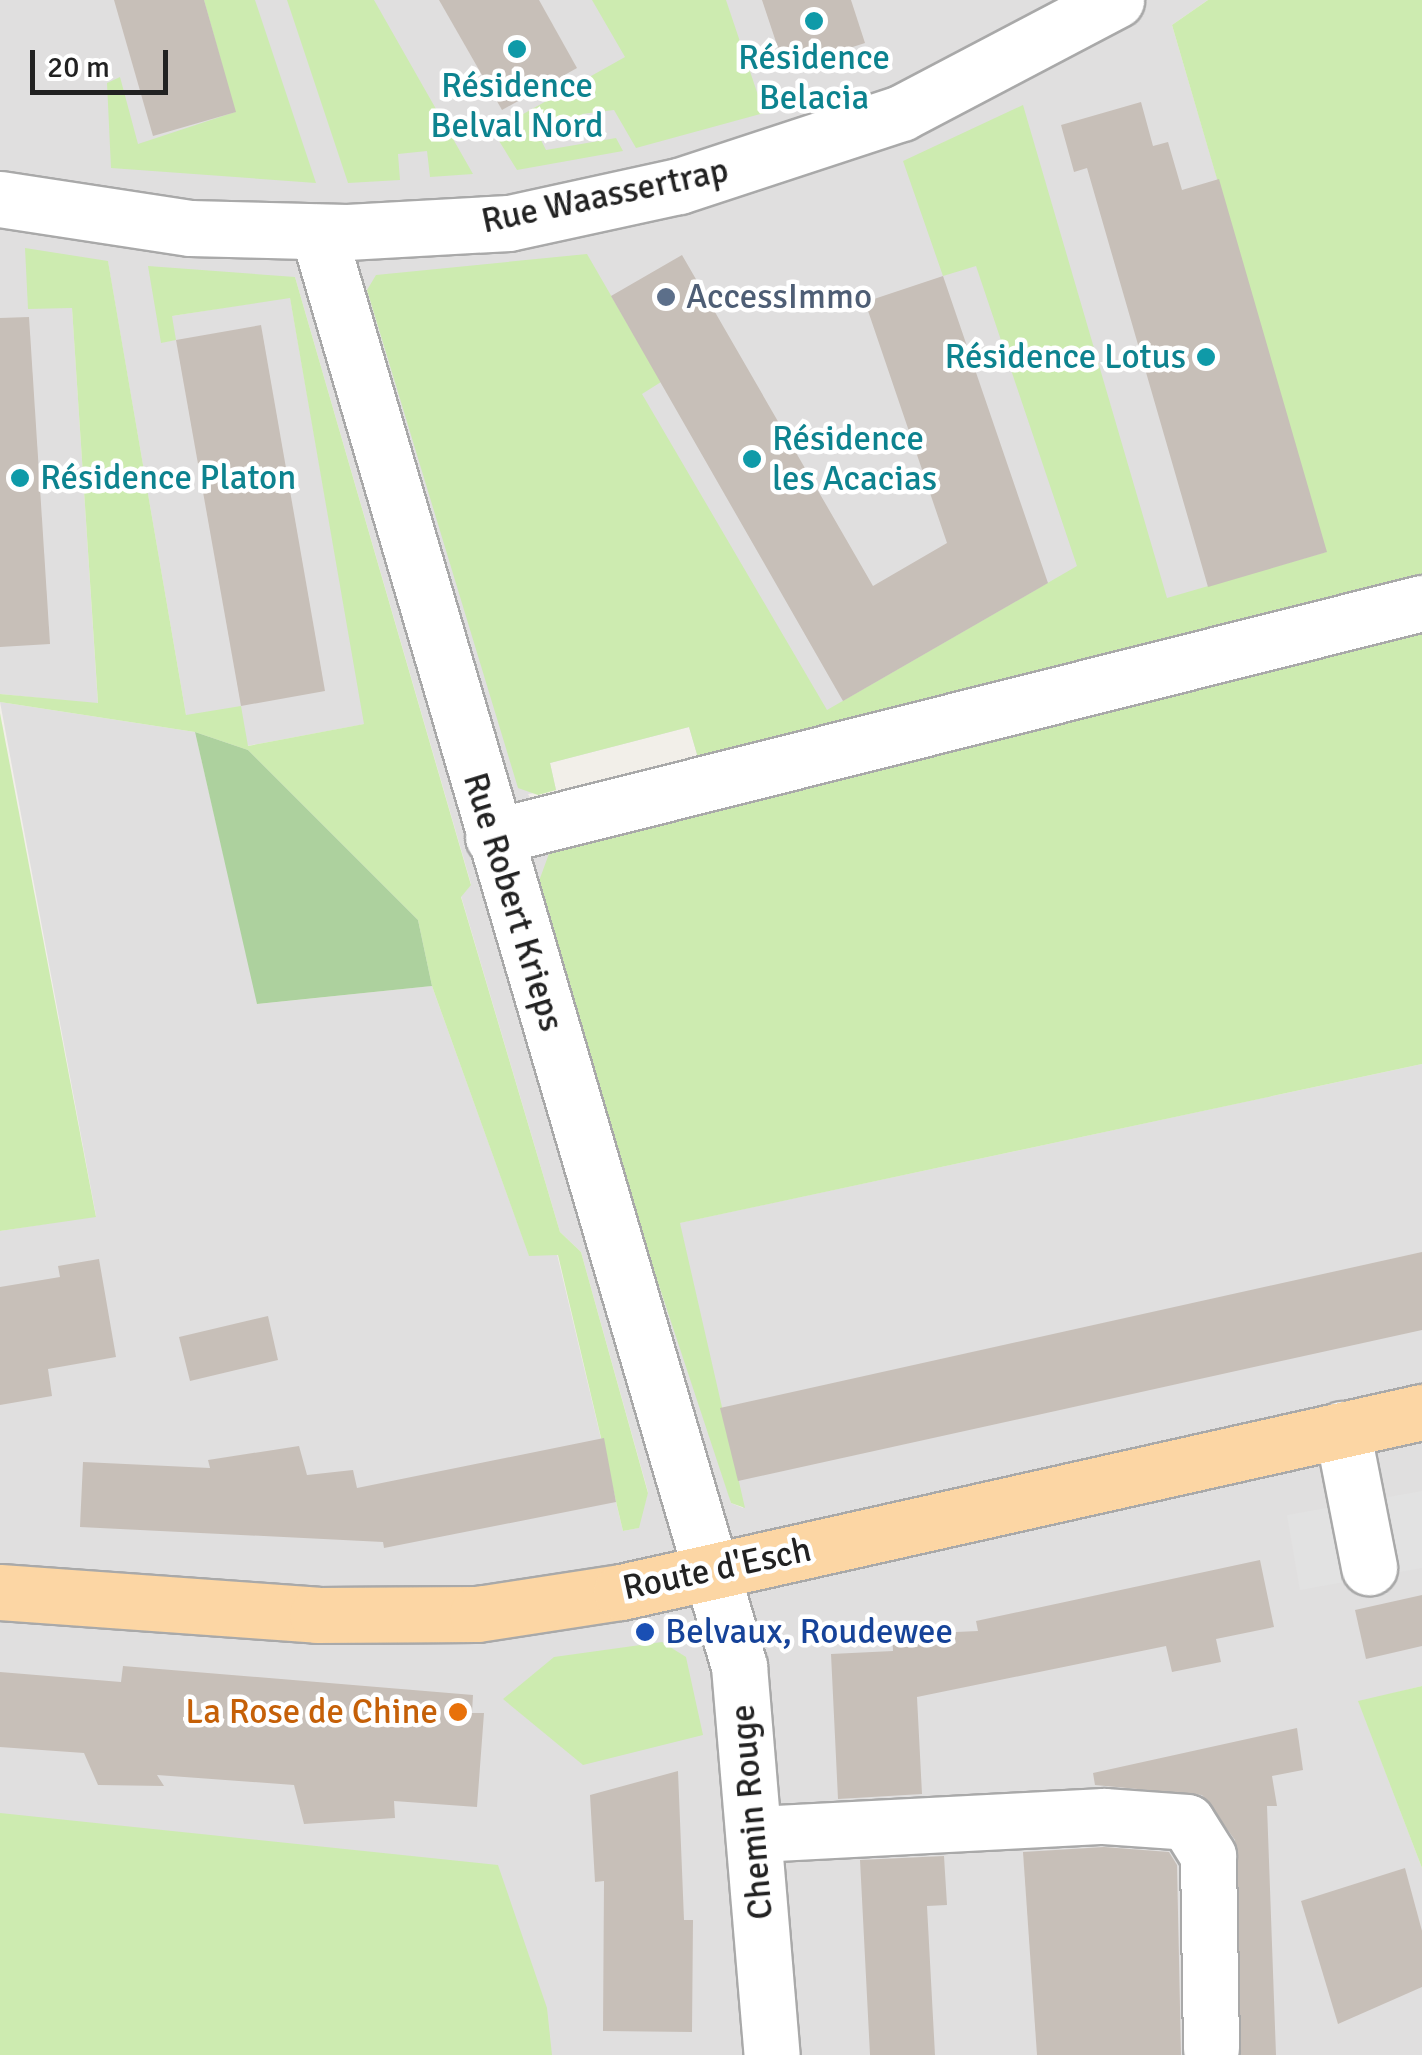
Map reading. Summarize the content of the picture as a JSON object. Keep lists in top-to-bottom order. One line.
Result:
{"streets":{"main road":["Route d'Esch"],"street":["Rue Waassertrap","Rue Robert Krieps","Chemin Rouge"]},"crossings":[["Rue Waassertrap","Rue Robert Krieps"],["Rue Robert Krieps","Route d'Esch"],["Rue Robert Krieps","Chemin Rouge"],["Route d'Esch","Chemin Rouge"]],"places":["Résidence Belacia","Résidence Belval Nord","AccessImmo","Résidence Lotus","Résidence les Acacias","Résidence Platon","Belvaux, Roudewee","La Rose de Chine"],"scale_bar":"20 m"}
